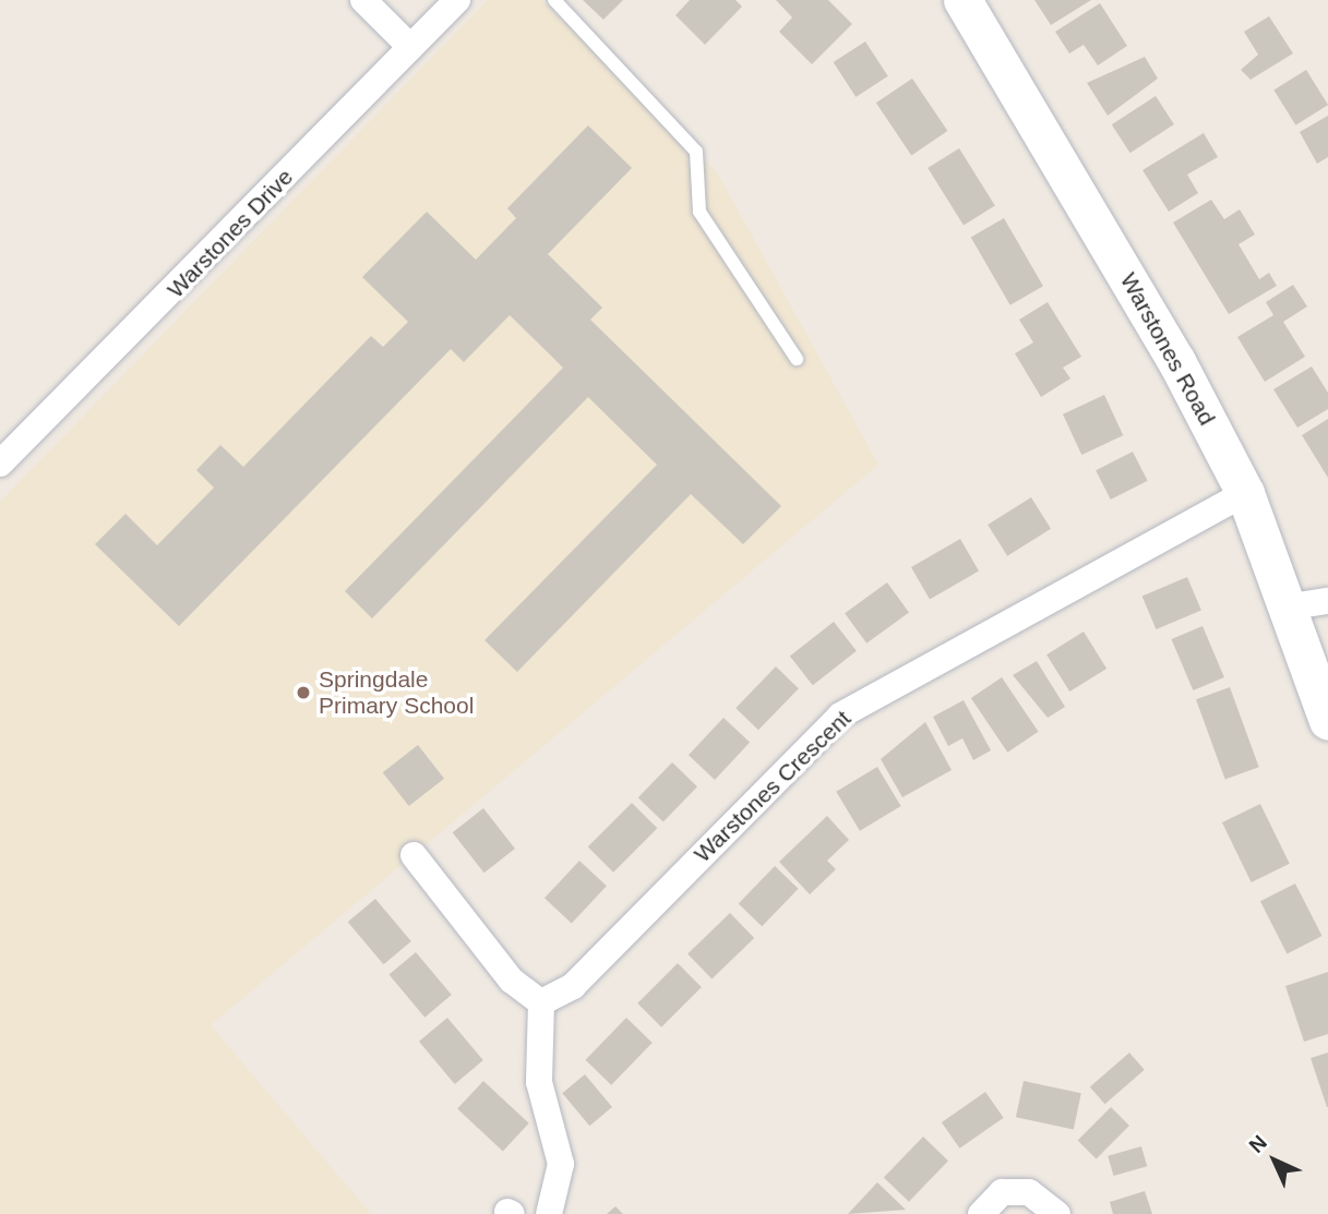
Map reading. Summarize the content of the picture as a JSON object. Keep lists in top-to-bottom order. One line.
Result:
{"streets":{"street":["Warstones Drive","Warstones Road","Warstones Crescent"]},"crossings":[["Warstones Road","Warstones Crescent"]],"places":["Springdale Primary School"],"north":"top left"}
